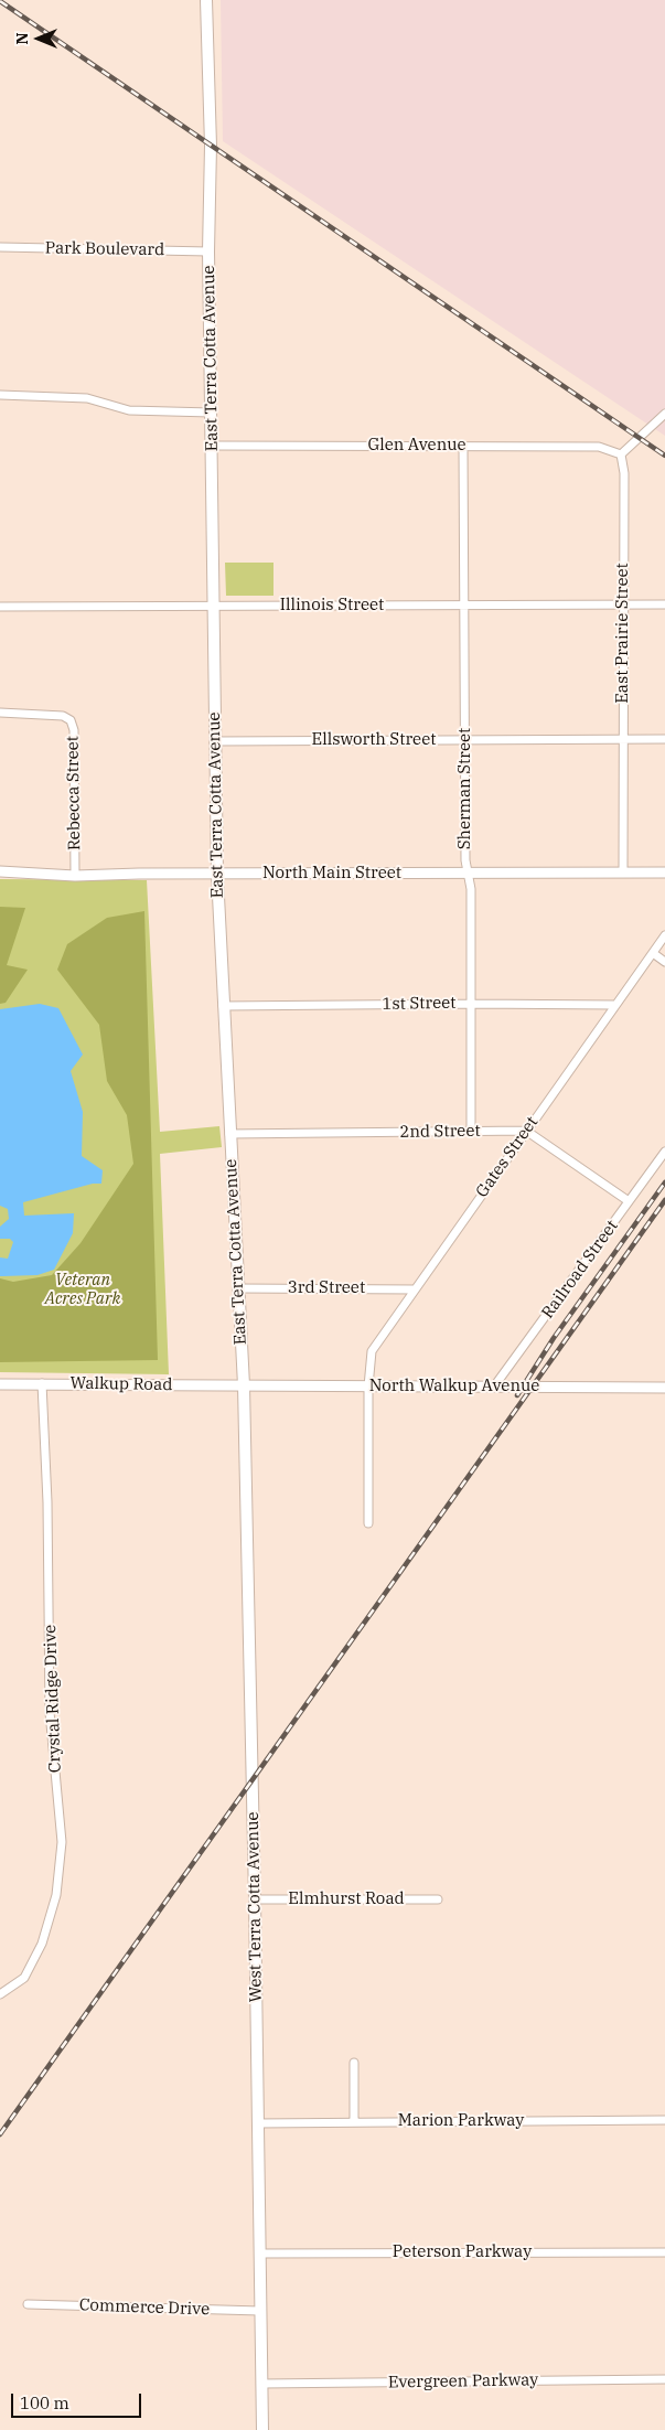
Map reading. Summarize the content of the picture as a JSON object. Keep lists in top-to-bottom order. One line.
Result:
{"streets":{"main road":["East Terra Cotta Avenue","West Terra Cotta Avenue"],"street":["Park Boulevard","Glen Avenue","Illinois Street","East Prairie Street","Ellsworth Street","Sherman Street","Rebecca Street","North Main Street","1st Street","2nd Street","Gates Street","Railroad Street","3rd Street","Walkup Road","North Walkup Avenue","Crystal Ridge Drive","Elmhurst Road","Marion Parkway","Peterson Parkway","Commerce Drive","Evergreen Parkway"]},"crossings":[["Park Boulevard","East Terra Cotta Avenue"],["East Terra Cotta Avenue","Glen Avenue"],["East Terra Cotta Avenue","Illinois Street"],["East Terra Cotta Avenue","Ellsworth Street"],["East Terra Cotta Avenue","North Main Street"],["East Terra Cotta Avenue","1st Street"],["East Terra Cotta Avenue","2nd Street"],["East Terra Cotta Avenue","3rd Street"],["East Terra Cotta Avenue","Walkup Road"],["East Terra Cotta Avenue","North Walkup Avenue"],["East Terra Cotta Avenue","West Terra Cotta Avenue"],["Glen Avenue","East Prairie Street"],["Glen Avenue","Sherman Street"],["Illinois Street","East Prairie Street"],["Illinois Street","Sherman Street"],["East Prairie Street","Ellsworth Street"],["East Prairie Street","North Main Street"],["Ellsworth Street","Sherman Street"],["Sherman Street","North Main Street"],["Sherman Street","1st Street"],["Sherman Street","2nd Street"],["Rebecca Street","North Main Street"],["1st Street","Gates Street"],["2nd Street","Gates Street"],["Gates Street","3rd Street"],["Gates Street","North Walkup Avenue"],["Railroad Street","North Walkup Avenue"],["Walkup Road","North Walkup Avenue"],["Walkup Road","Crystal Ridge Drive"],["Walkup Road","West Terra Cotta Avenue"],["North Walkup Avenue","West Terra Cotta Avenue"],["Elmhurst Road","West Terra Cotta Avenue"],["West Terra Cotta Avenue","Marion Parkway"],["West Terra Cotta Avenue","Peterson Parkway"],["West Terra Cotta Avenue","Commerce Drive"],["West Terra Cotta Avenue","Evergreen Parkway"]],"parks":["Veteran Acres Park"],"scale_bar":"100 m","north":"left"}
